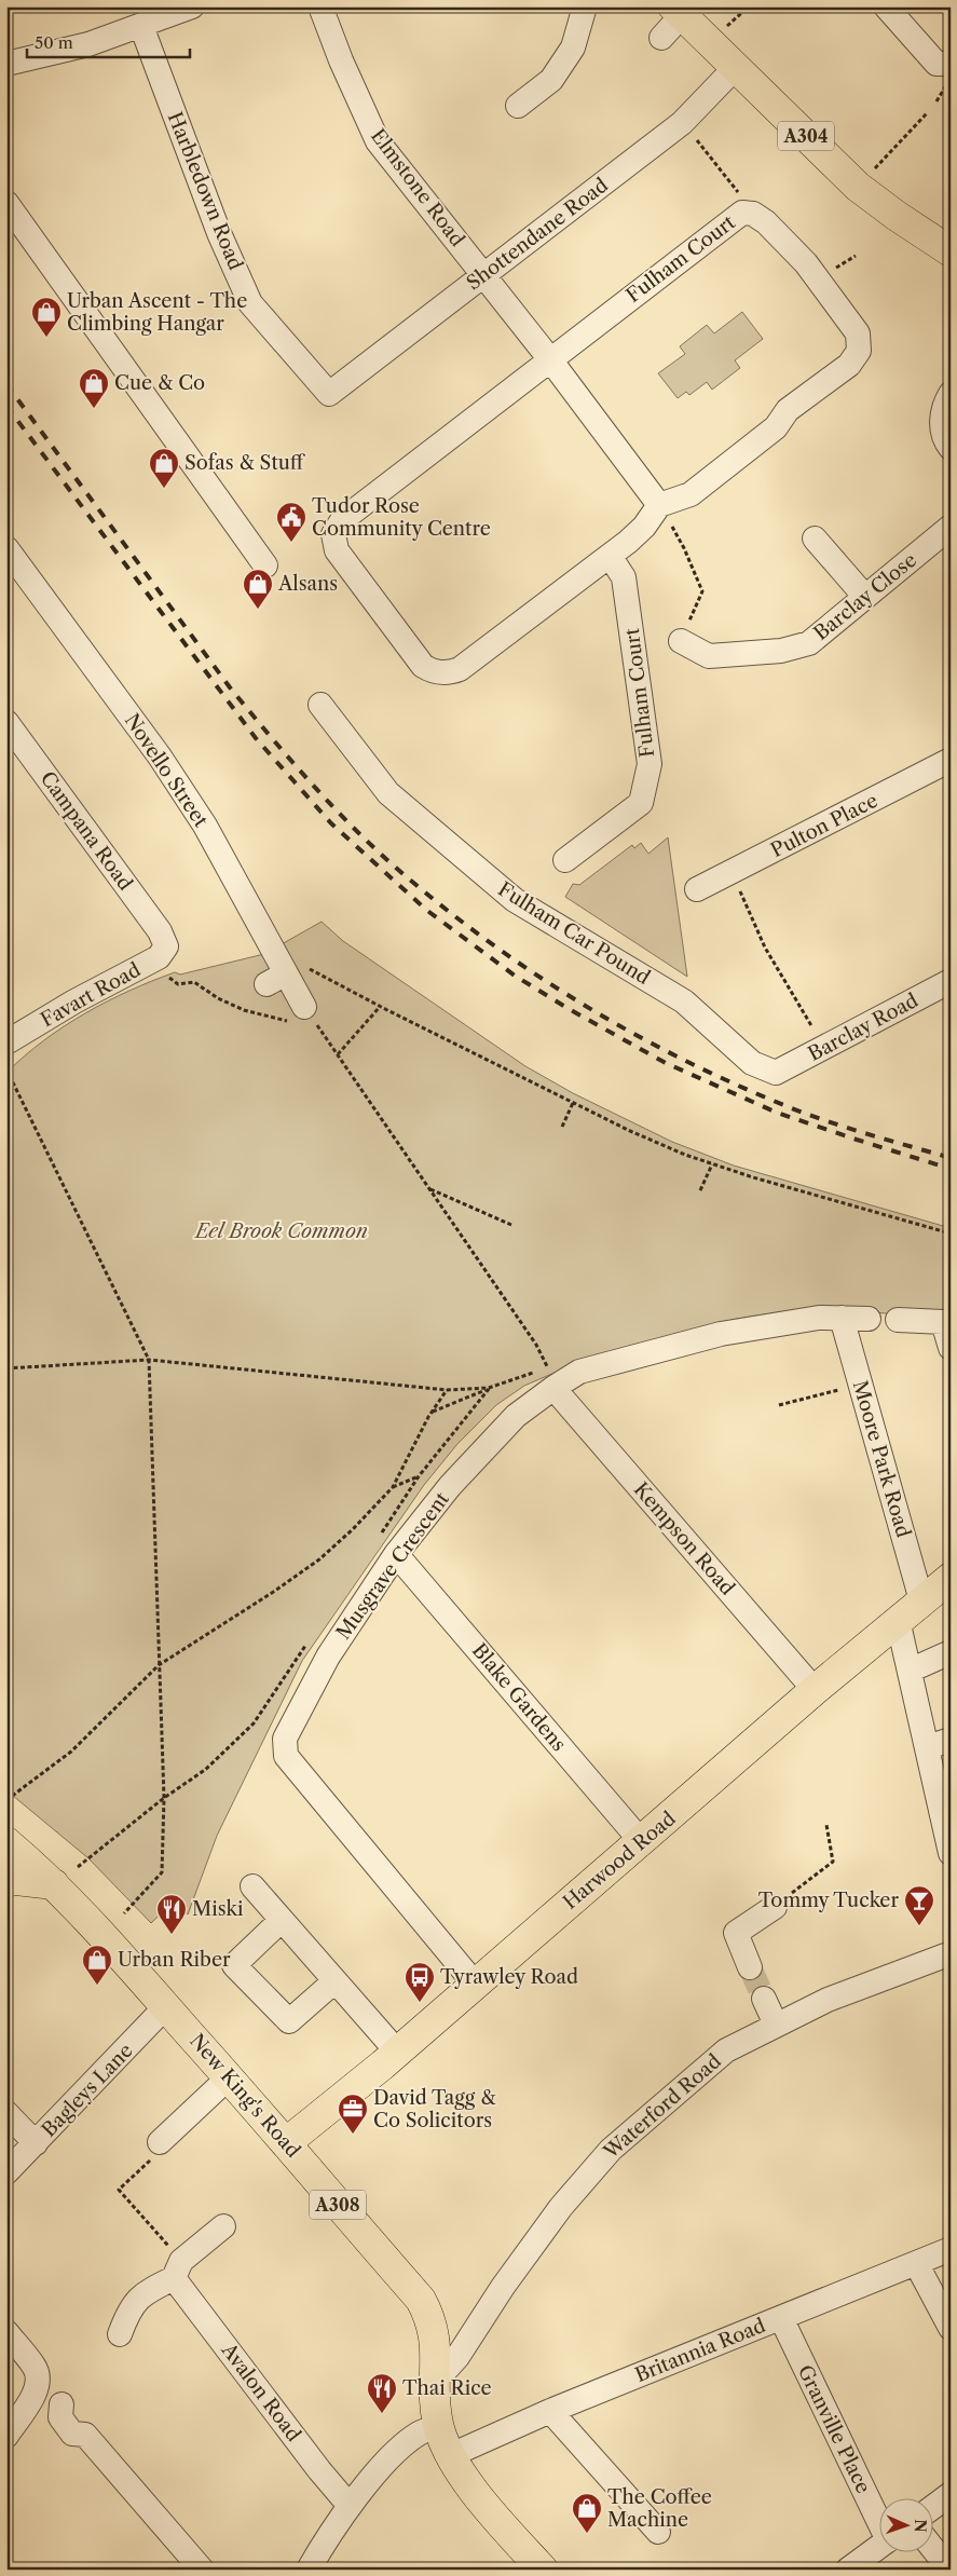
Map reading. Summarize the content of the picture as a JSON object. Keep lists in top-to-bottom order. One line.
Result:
{"streets":{"main road":["A304","Harwood Road","New King's Road","A308"],"street":["Elmstone Road","Harbledown Road","Shottendane Road","Fulham Court","Barclay Close","Novello Street","Pulton Place","Campana Road","Fulham Car Pound","Favart Road","Barclay Road","Moore Park Road","Kempson Road","Musgrave Crescent","Blake Gardens","Bagleys Lane","Waterford Road","Britannia Road","Avalon Road","Granville Place"]},"crossings":[["A304","Shottendane Road"],["Elmstone Road","Shottendane Road"],["Harbledown Road","Shottendane Road"],["Campana Road","Favart Road"],["Fulham Car Pound","Barclay Road"],["Moore Park Road","Musgrave Crescent"],["Moore Park Road","Harwood Road"],["Kempson Road","Musgrave Crescent"],["Kempson Road","Harwood Road"],["Musgrave Crescent","Blake Gardens"],["Musgrave Crescent","Harwood Road"],["Blake Gardens","Harwood Road"],["Harwood Road","New King's Road"],["Bagleys Lane","New King's Road"],["New King's Road","Waterford Road"],["New King's Road","A308"],["Waterford Road","A308"],["A308","Britannia Road"],["Britannia Road","Granville Place"]],"parks":["Eel Brook Common"],"places":{"shop":["Urban Ascent - The Climbing Hangar","Cue & Co","Sofas & Stuff","Alsans","Urban Riber","The Coffee Machine"],"public building":["Tudor Rose Community Centre"],"bar":["Tommy Tucker"],"restaurant":["Miski","Thai Rice"],"bus stop":["Tyrawley Road"],"office":["David Tagg & Co Solicitors"]},"scale_bar":"50 m","north":"right"}
